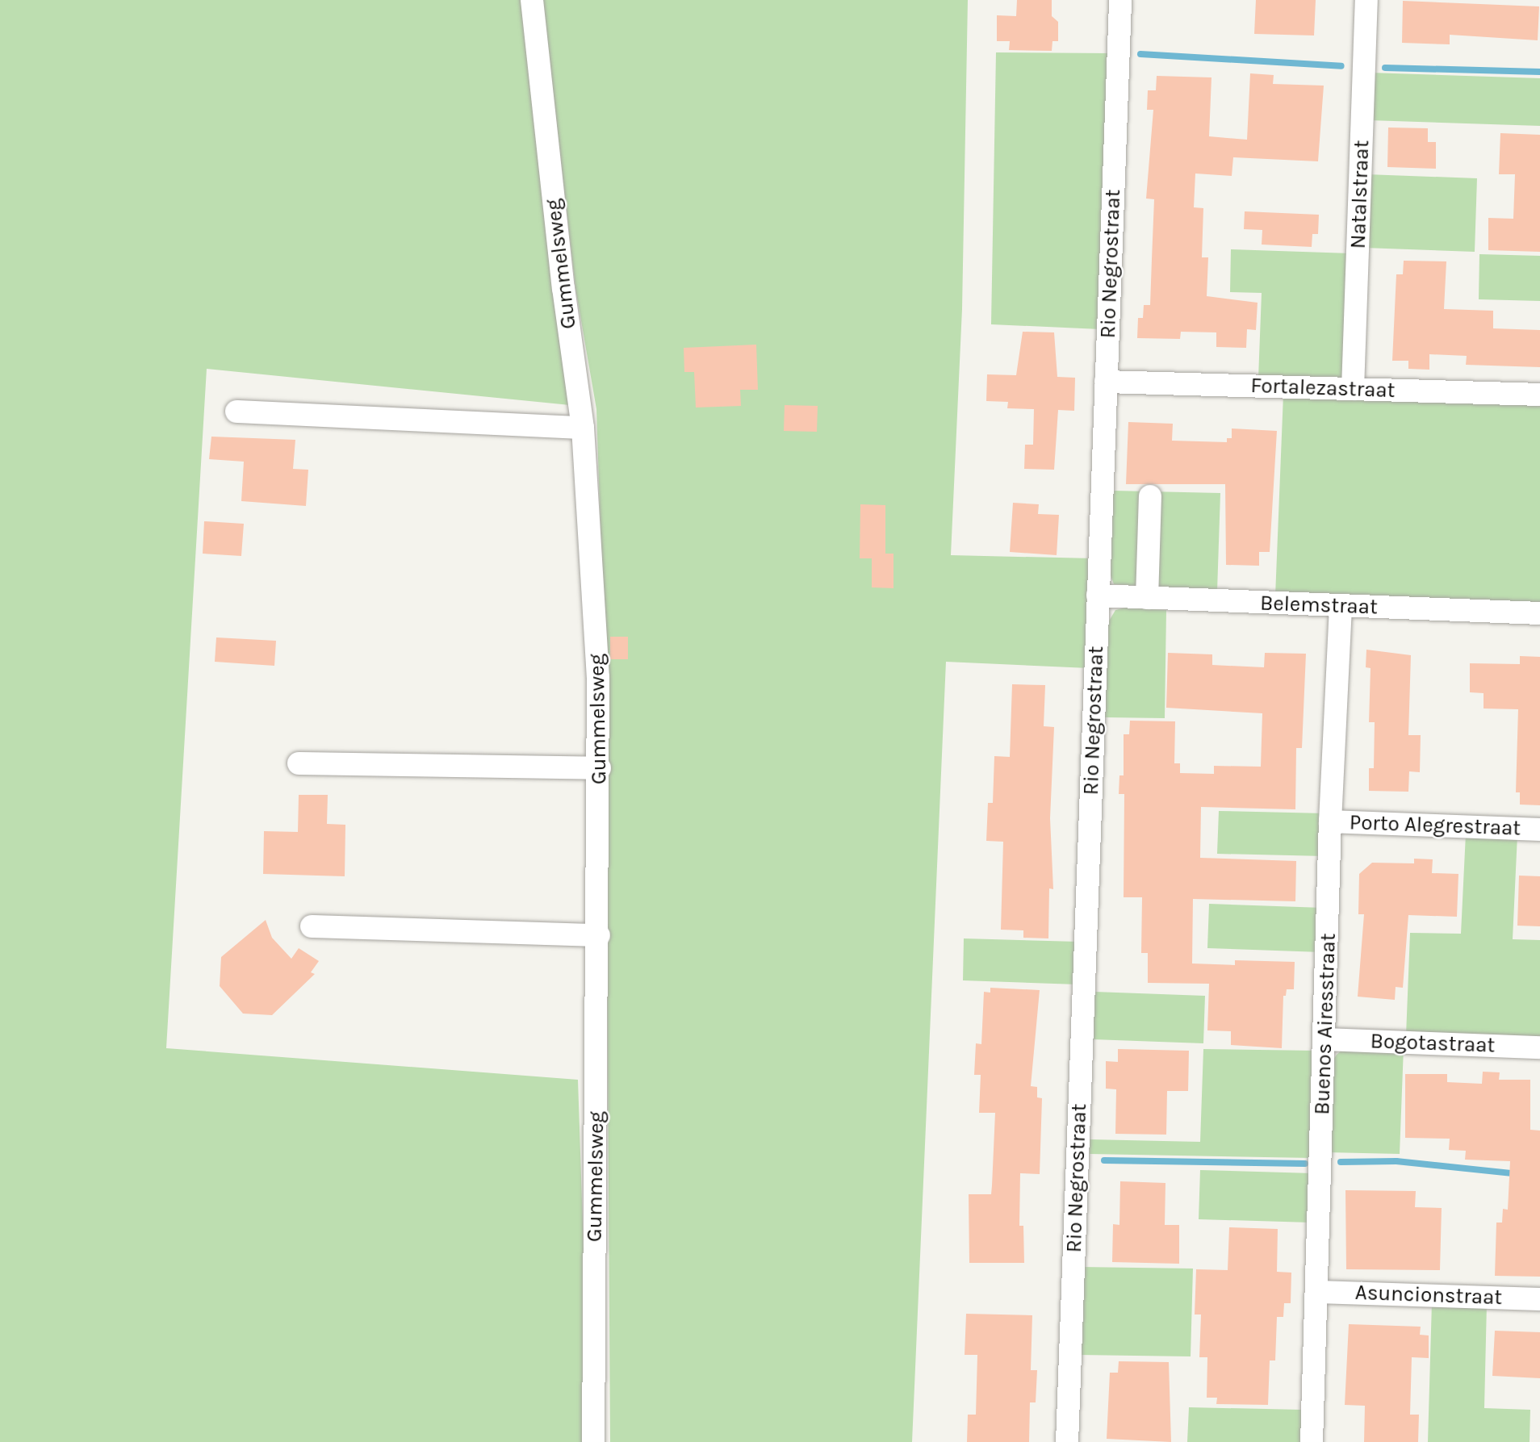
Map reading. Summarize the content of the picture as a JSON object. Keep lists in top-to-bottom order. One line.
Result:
{"streets":{"street":["Natalstraat","Gummelsweg","Rio Negrostraat","Fortalezastraat","Belemstraat","Porto Alegrestraat","Buenos Airesstraat","Bogotastraat","Asuncionstraat"]},"crossings":[["Natalstraat","Fortalezastraat"],["Rio Negrostraat","Fortalezastraat"],["Rio Negrostraat","Belemstraat"],["Belemstraat","Buenos Airesstraat"],["Porto Alegrestraat","Buenos Airesstraat"],["Buenos Airesstraat","Bogotastraat"],["Buenos Airesstraat","Asuncionstraat"]]}
